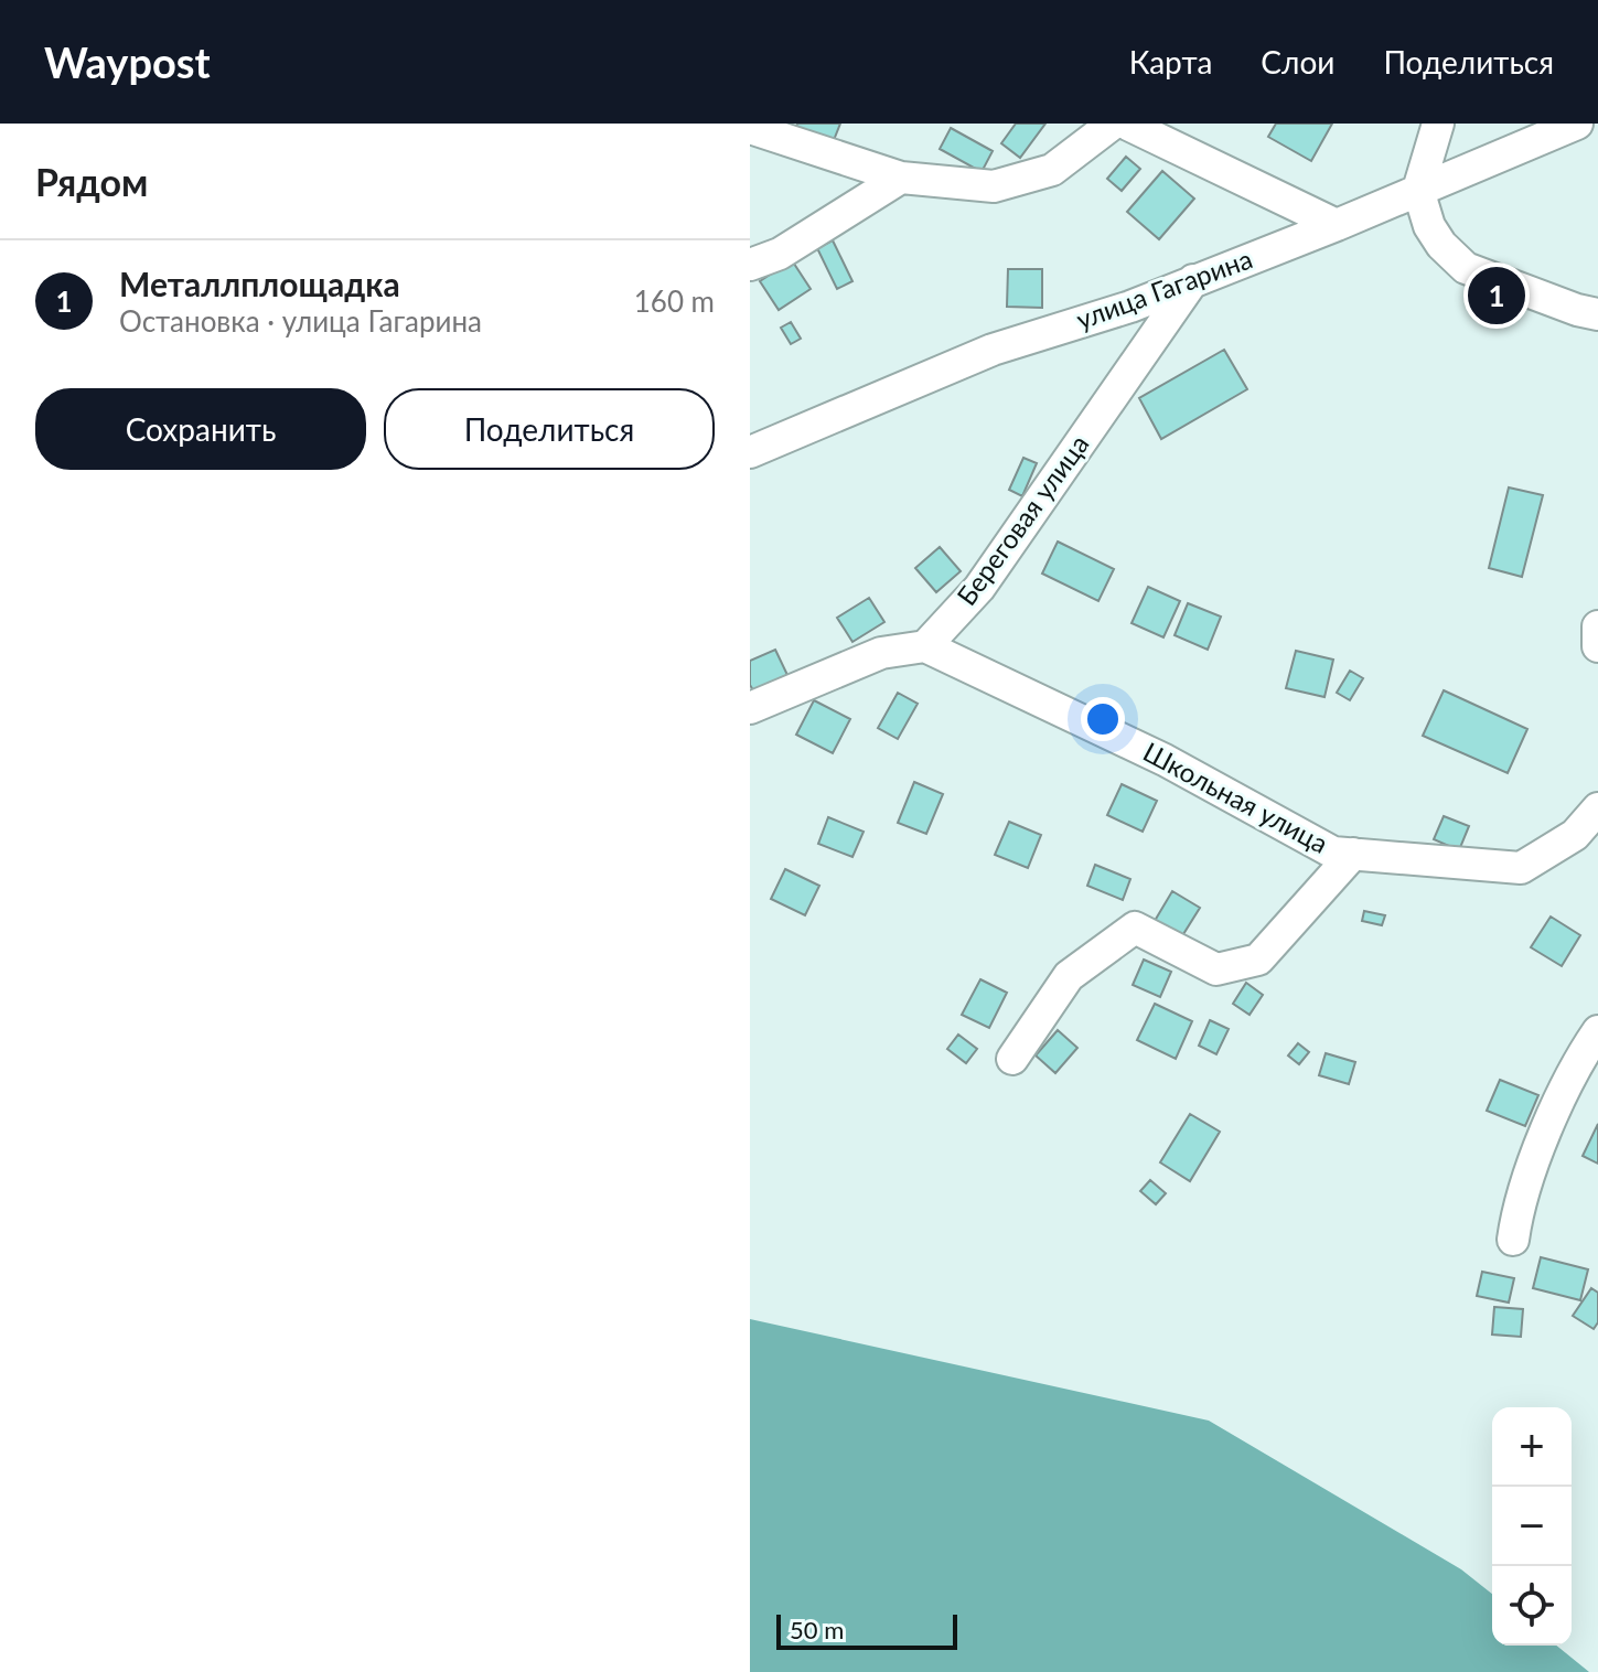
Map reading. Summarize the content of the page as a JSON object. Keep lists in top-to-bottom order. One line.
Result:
{"streets":{"street":["улица Гагарина","Береговая улица","Школьная улица"]},"crossings":[["улица Гагарина","Береговая улица"],["Береговая улица","Школьная улица"]],"scale_bar":"50 m","page":{"header":"Waypost","nav":["Карта","Слои","Поделиться"],"heading":"Рядом","list":[{"mark":"1","name":"Металлплощадка","note":"Остановка · улица Гагарина","value":"160 m"}],"pins":"1","buttons":["Сохранить","Поделиться"],"map_buttons":["+","−"],"scale":"50 m"}}
